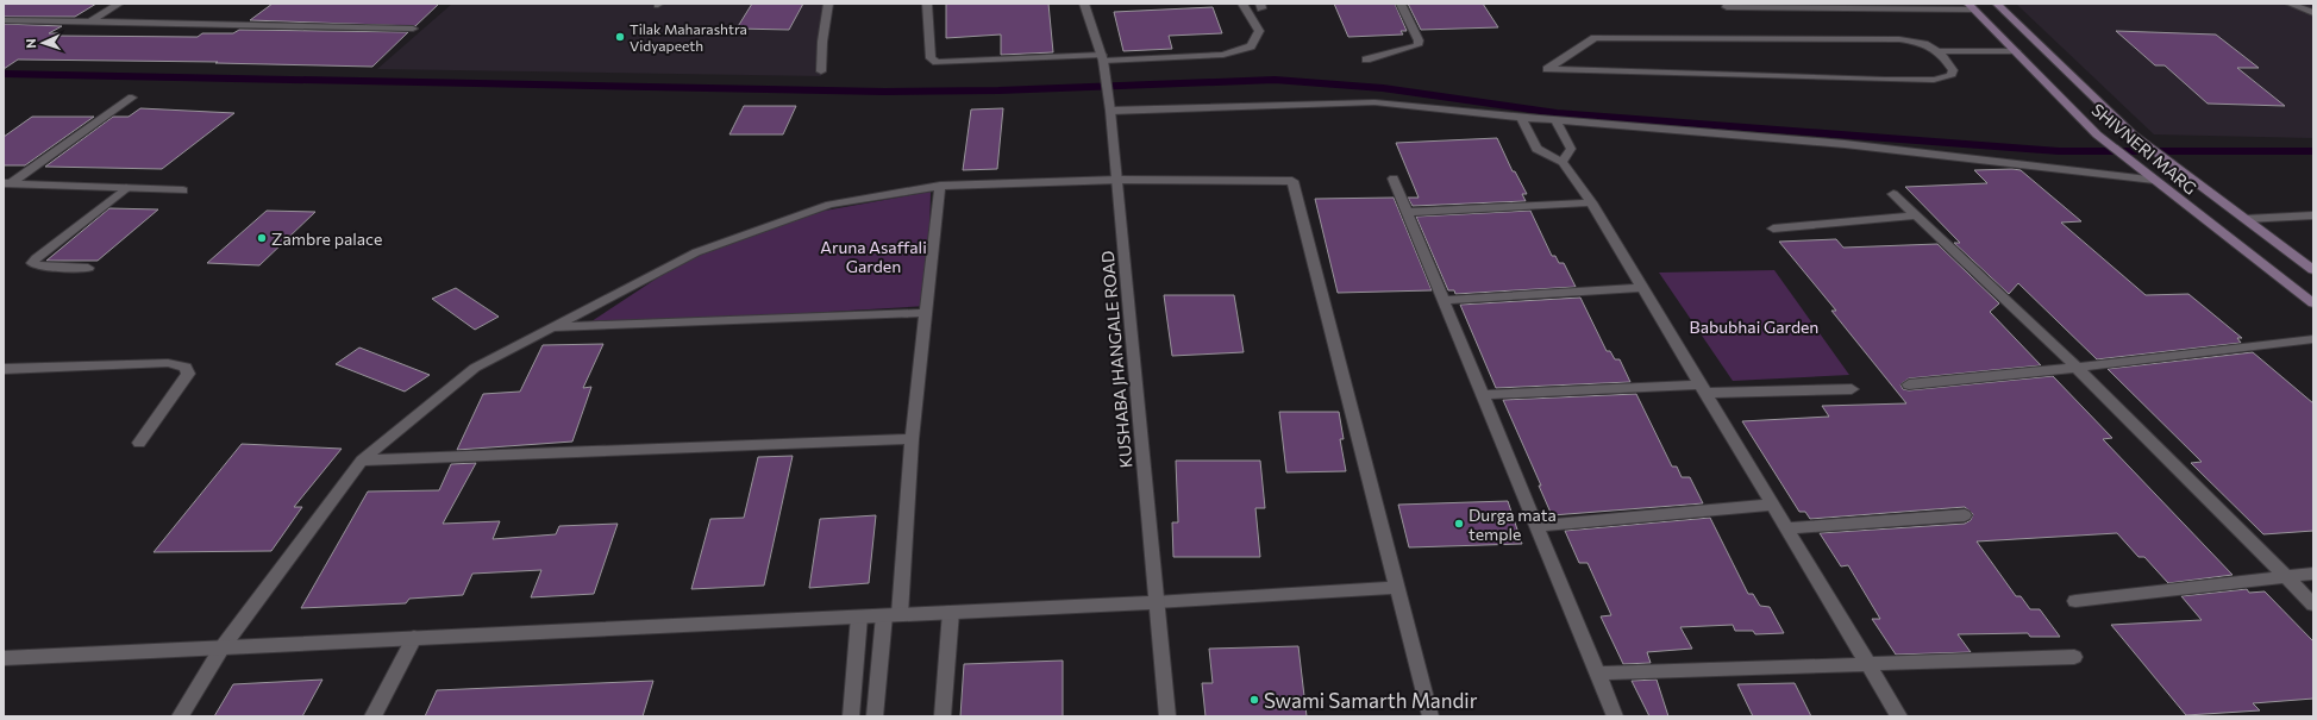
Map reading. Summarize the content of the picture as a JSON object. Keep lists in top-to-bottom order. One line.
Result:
{"streets":{"main road":["SHIVNERI MARG"],"street":["KUSHABA JHANGALE ROAD"]},"parks":["Aruna Asaffali Garden","Babubhai Garden"],"places":["Tilak Maharashtra Vidyapeeth","Zambre palace","Durga mata temple","Swami Samarth Mandir"],"north":"left"}
